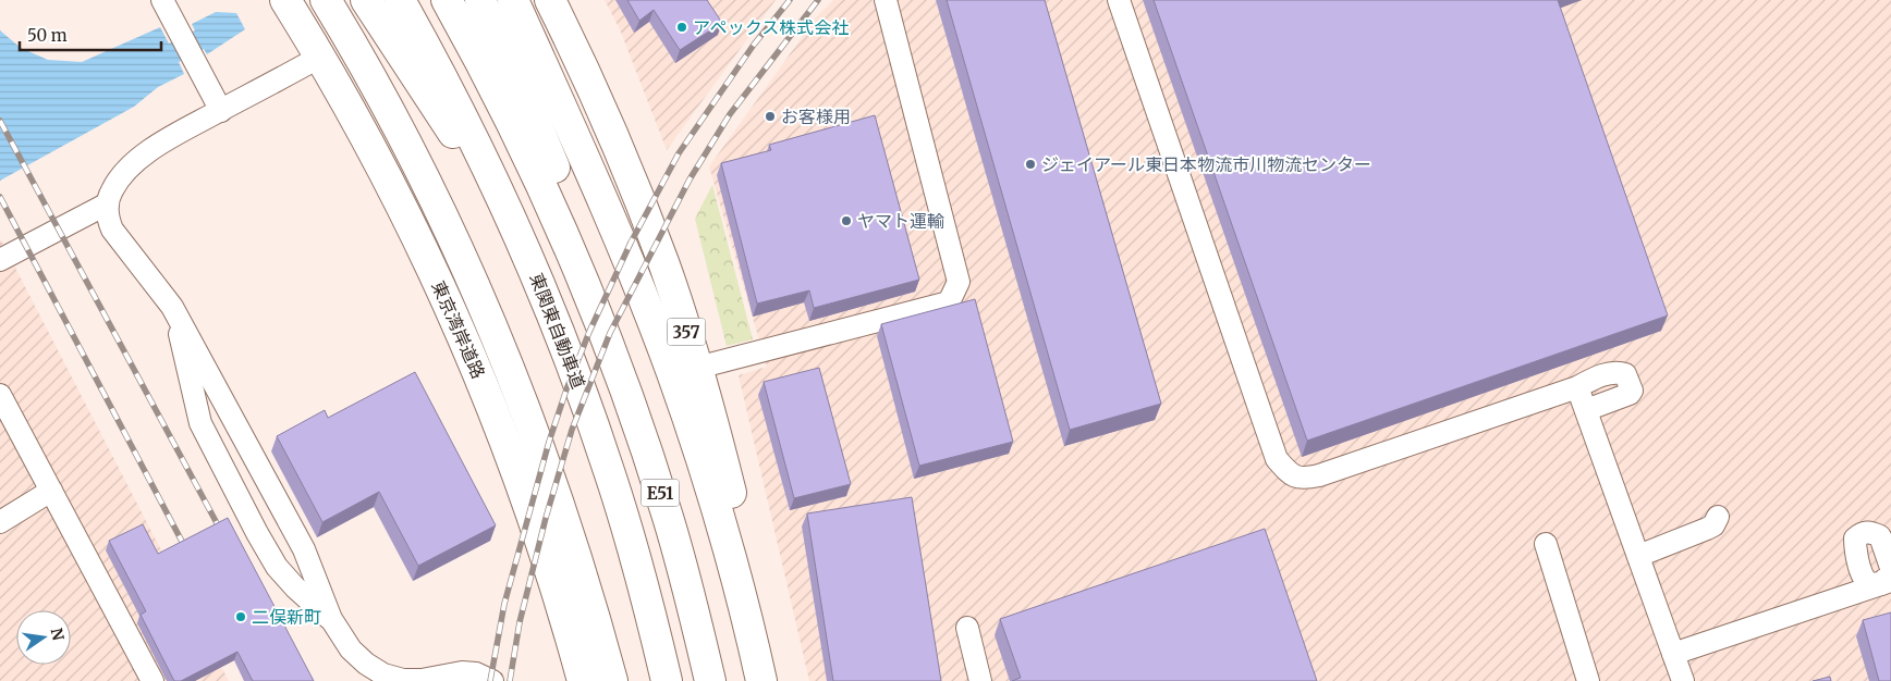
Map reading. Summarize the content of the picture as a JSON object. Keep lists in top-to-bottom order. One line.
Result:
{"streets":{"highway":["東京湾岸道路","東関東自動車道","357","E51"]},"places":["アペックス株式会社","お客様用","ジェイアール東日本物流市川物流センター","ヤマト運輸","二俣新町"],"scale_bar":"50 m","north":"right"}
